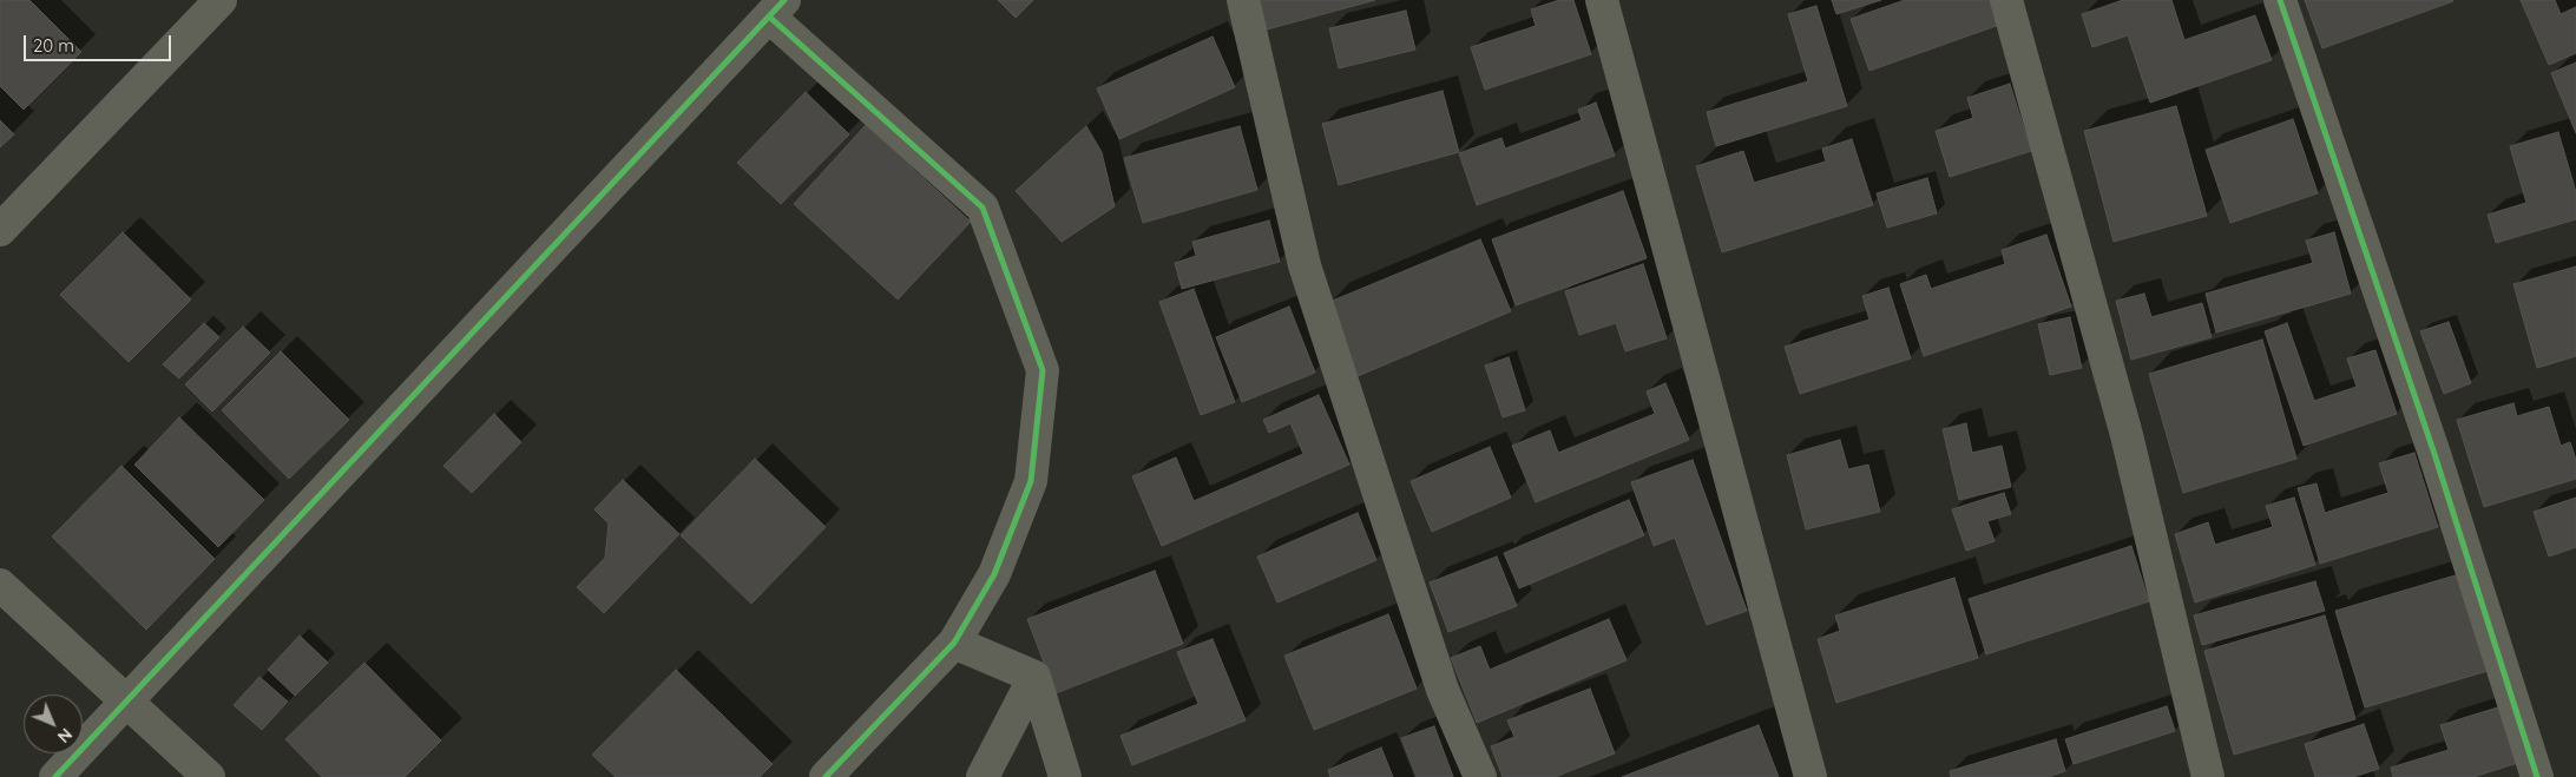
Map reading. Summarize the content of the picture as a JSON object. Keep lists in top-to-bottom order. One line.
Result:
{"scale_bar":"20 m","north":"bottom right"}
